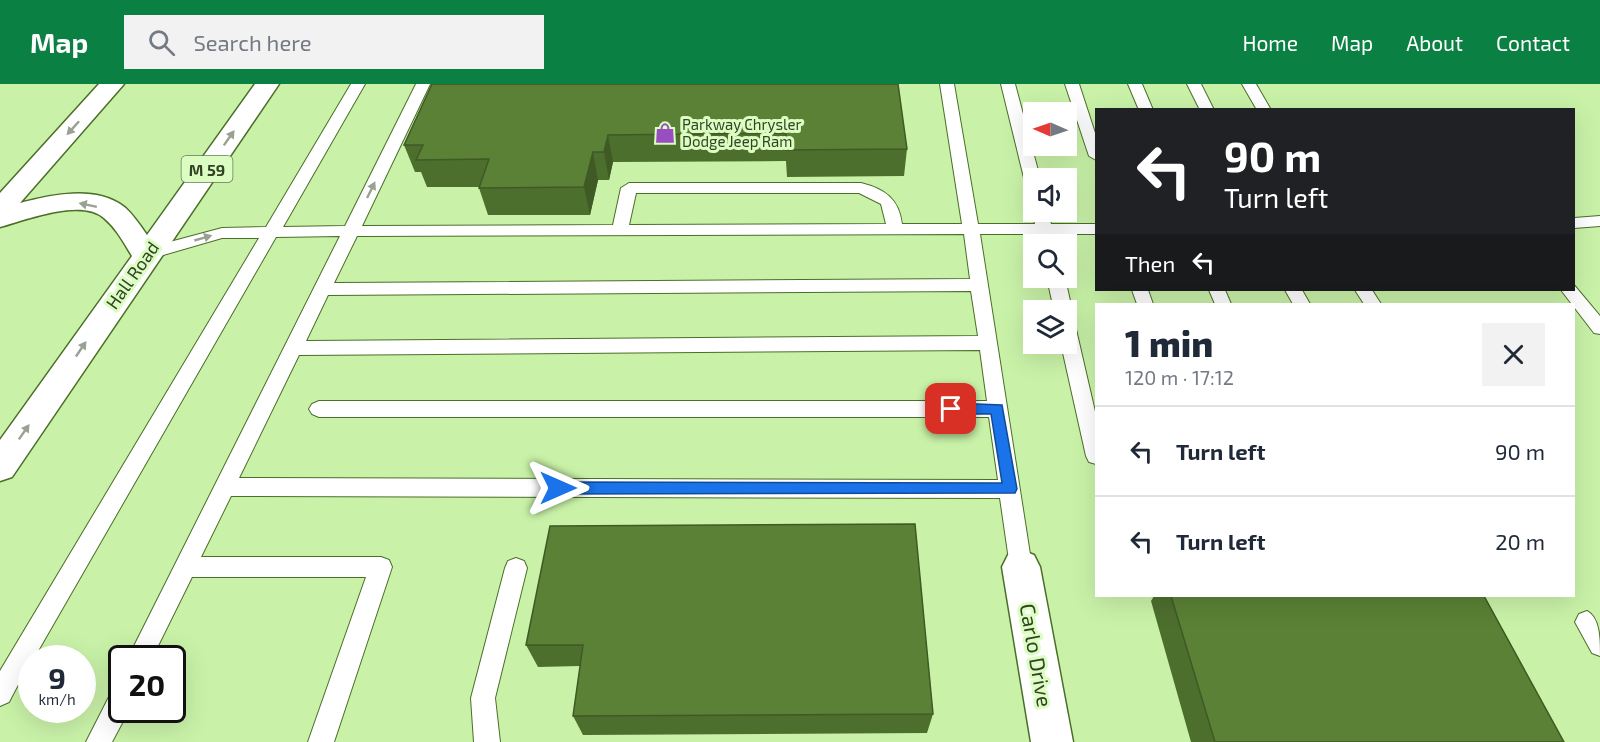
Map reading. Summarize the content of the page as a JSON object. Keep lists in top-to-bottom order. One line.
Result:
{"streets":{"main road":["M 59","Hall Road","Carlo Drive"]},"places":{"shop":["Parkway Chrysler Dodge Jeep Ram"]},"north":"left","page":{"header":"Map","search":"Search here","nav":["Home","Map","About","Contact"],"turn":["90 m","Turn left"],"then":"Then","heading":["1 min","120 m · 17:12"],"list":[{"name":"Turn left","value":"90 m"},{"name":"Turn left","value":"20 m"}],"speed":"9 km/h","limit":"20"}}
